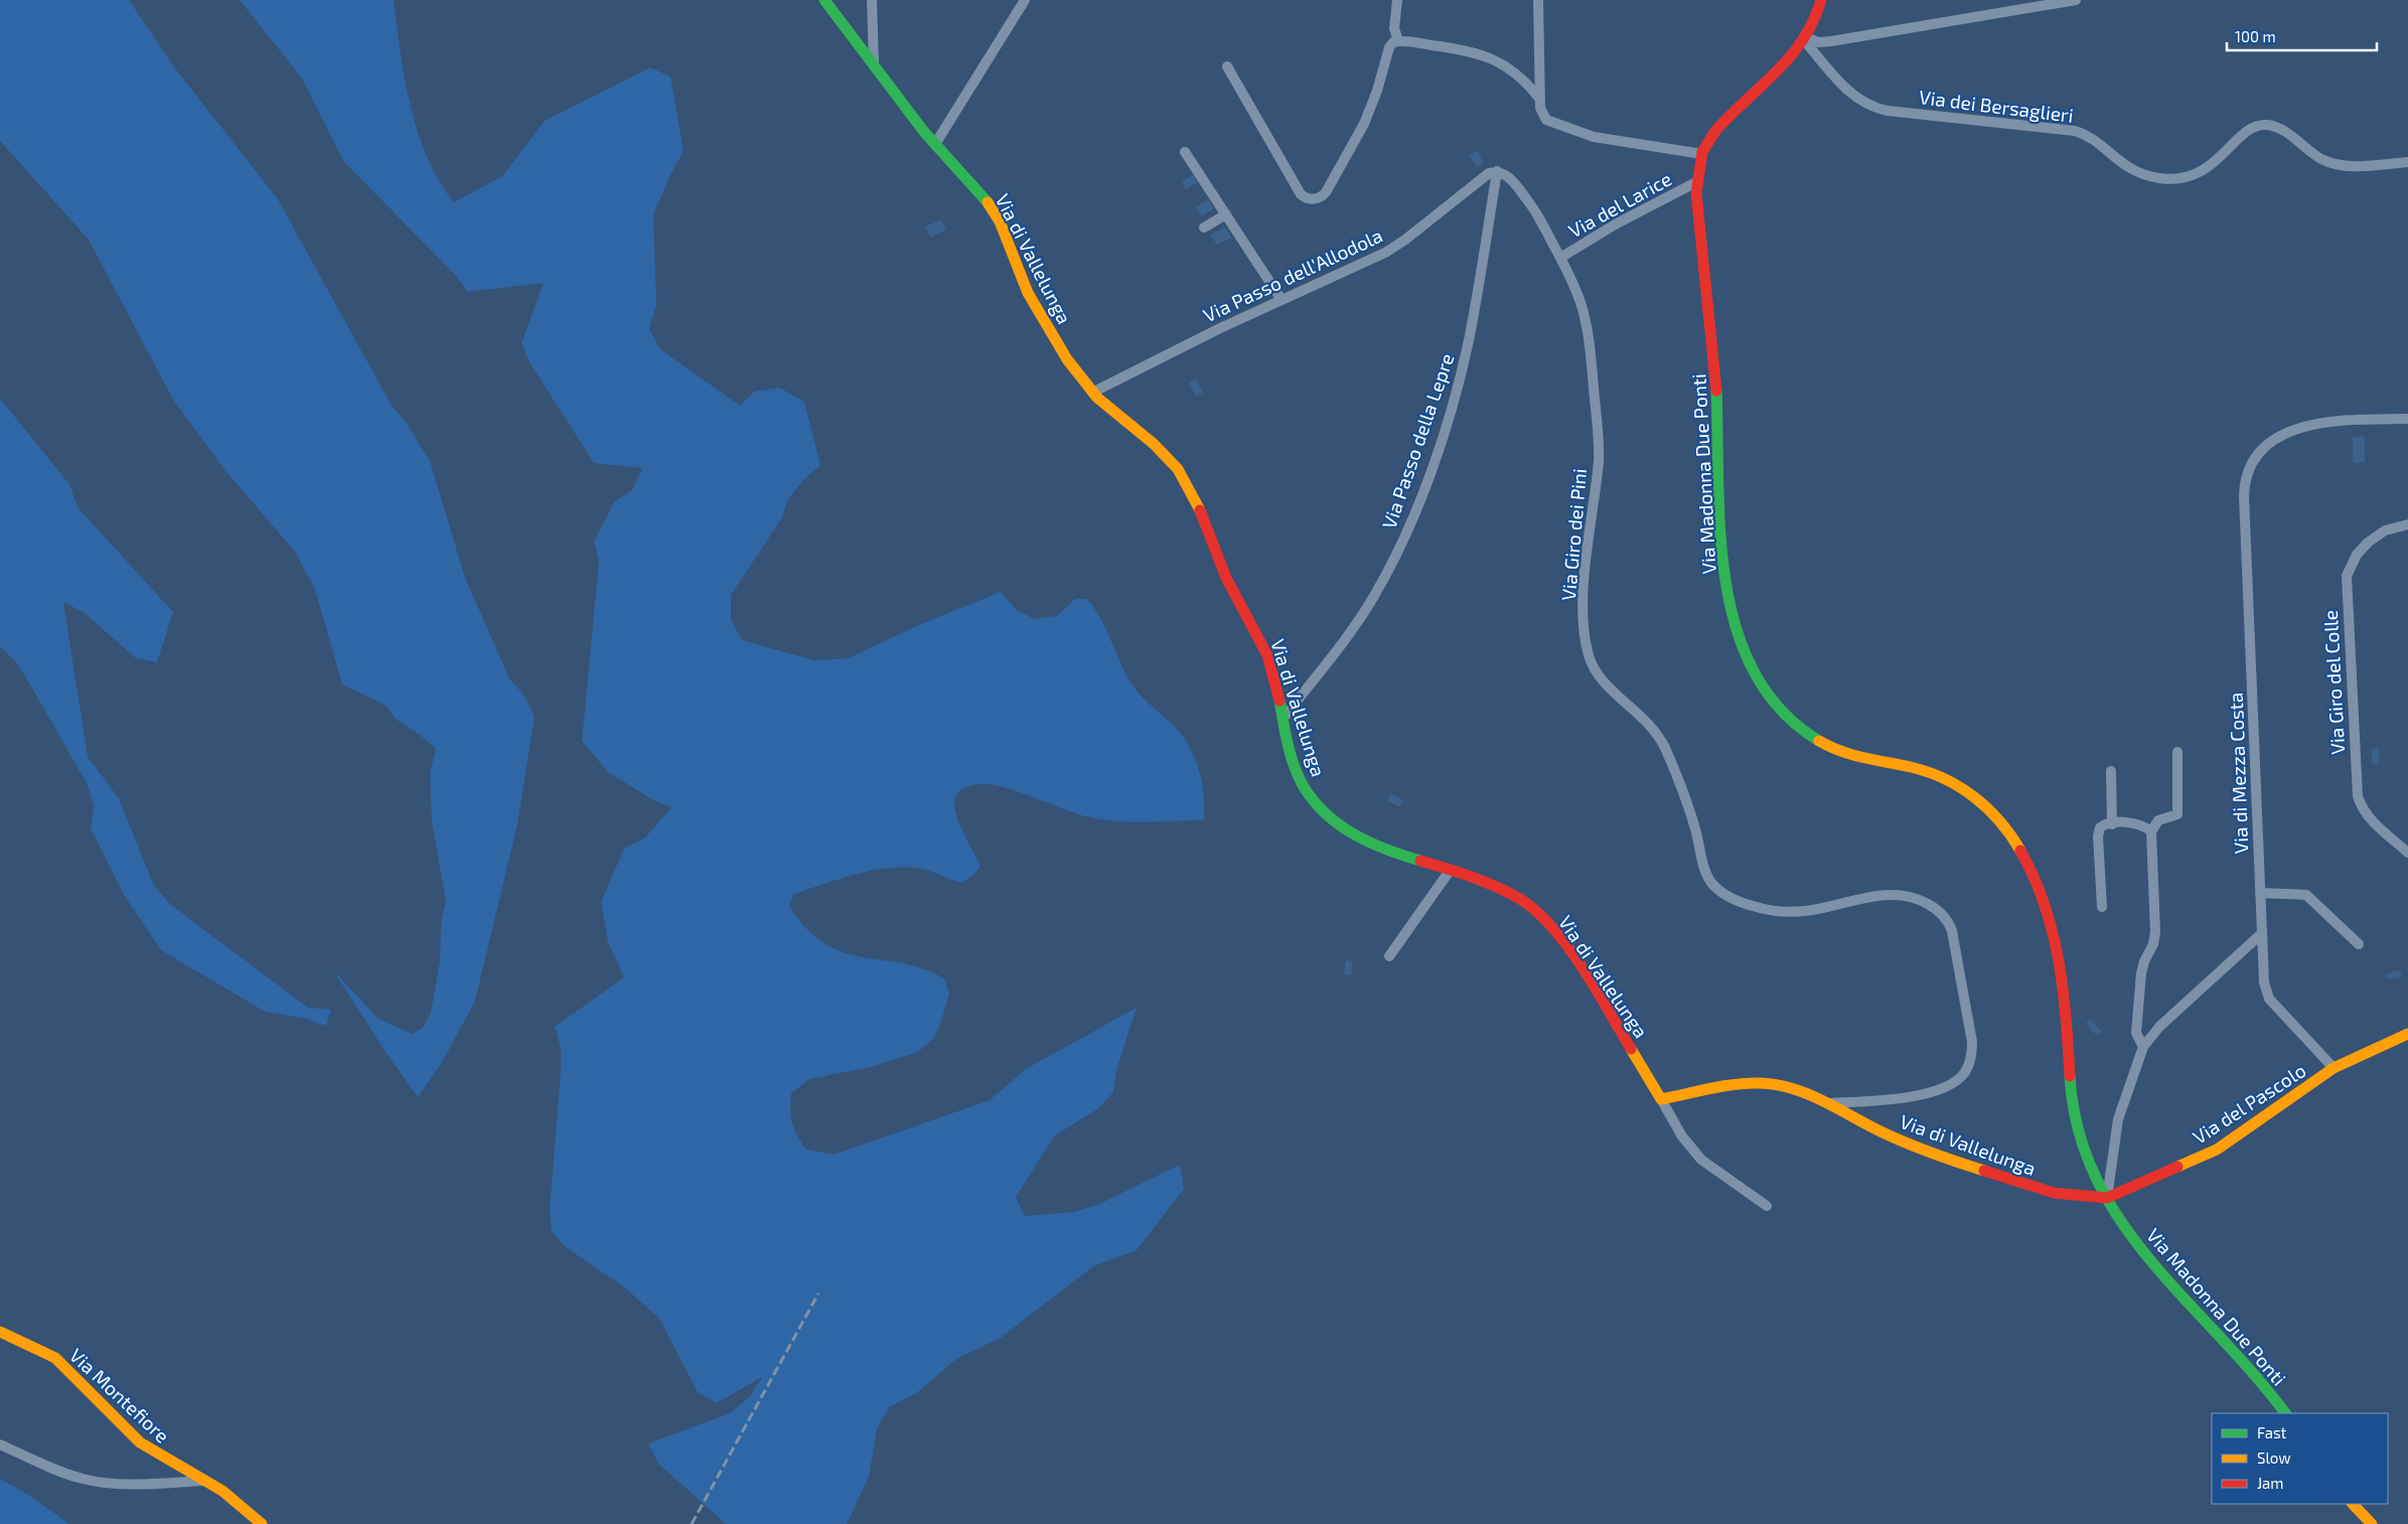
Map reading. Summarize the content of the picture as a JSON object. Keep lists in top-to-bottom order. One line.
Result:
{"streets":{"street":["Via dei Bersaglieri","Via del Larice","Via di Vallelunga","Via Passo dell'Allodola","Via Passo della Lepre","Via Madonna Due Ponti","Via Giro dei Pini","Via Giro del Colle","Via di Mezza Costa","Via del Pascolo","Via Montefiore"]},"crossings":[["Via dei Bersaglieri","Via Madonna Due Ponti"],["Via del Larice","Via Madonna Due Ponti"],["Via del Larice","Via Giro dei Pini"],["Via di Vallelunga","Via Passo dell'Allodola"],["Via di Vallelunga","Via Passo della Lepre"],["Via di Vallelunga","Via Madonna Due Ponti"],["Via di Vallelunga","Via Giro dei Pini"],["Via di Vallelunga","Via del Pascolo"],["Via Passo dell'Allodola","Via Passo della Lepre"],["Via Passo dell'Allodola","Via Giro dei Pini"],["Via Passo della Lepre","Via Giro dei Pini"],["Via Madonna Due Ponti","Via del Pascolo"],["Via di Mezza Costa","Via del Pascolo"]],"legend":["Fast","Slow","Jam"],"scale_bar":"100 m"}
